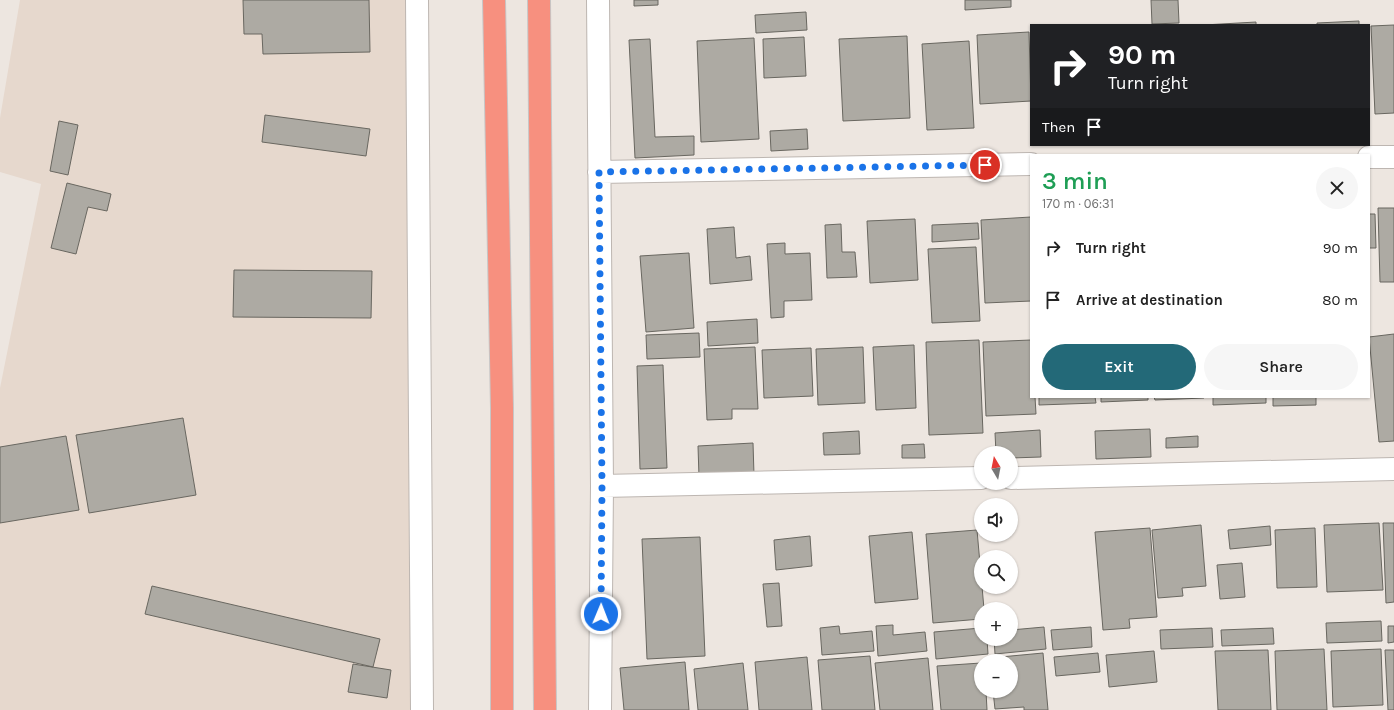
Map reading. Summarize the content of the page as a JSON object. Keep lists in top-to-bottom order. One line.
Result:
{"north":"top","page":{"turn":["90 m","Turn right"],"then":"Then","heading":["3 min","170 m · 06:31"],"list":[{"name":"Turn right","value":"90 m"},{"name":"Arrive at destination","value":"80 m"}],"buttons":["Exit","Share"],"map_buttons":["+","−"]}}
